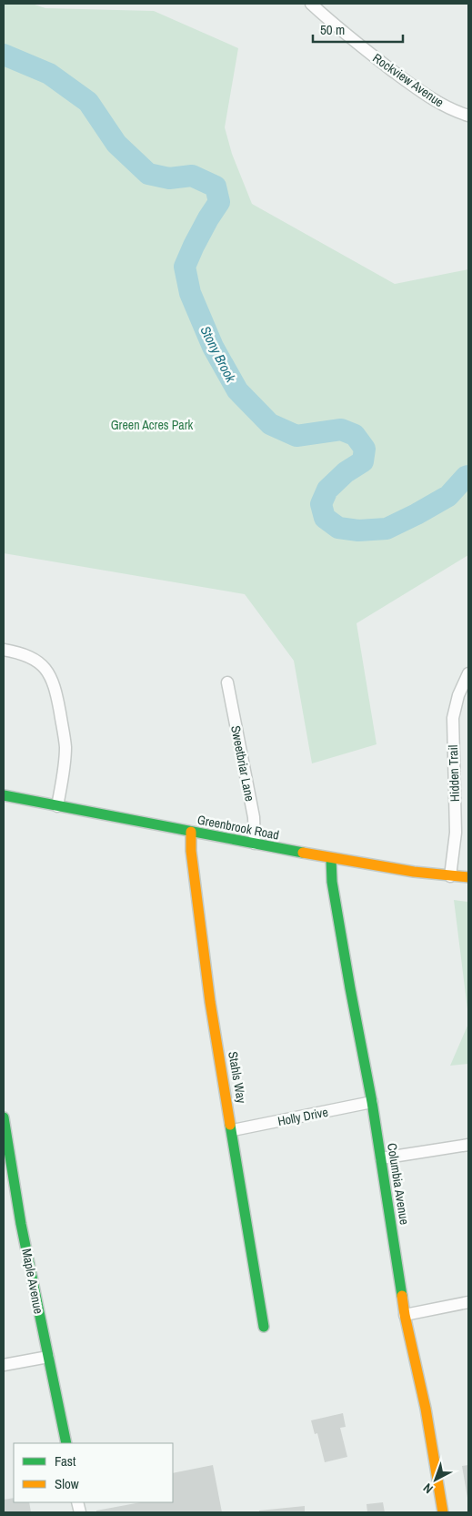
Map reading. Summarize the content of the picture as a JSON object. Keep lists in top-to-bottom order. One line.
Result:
{"streets":{"street":["Rockview Avenue","Sweetbriar Lane","Hidden Trail","Greenbrook Road","Stahls Way","Holly Drive","Columbia Avenue","Maple Avenue"]},"crossings":[["Sweetbriar Lane","Greenbrook Road"],["Hidden Trail","Greenbrook Road"],["Greenbrook Road","Stahls Way"],["Greenbrook Road","Columbia Avenue"],["Stahls Way","Holly Drive"],["Holly Drive","Columbia Avenue"]],"water":["Stony Brook"],"parks":["Green Acres Park"],"legend":["Fast","Slow"],"scale_bar":"50 m","north":"bottom left"}
